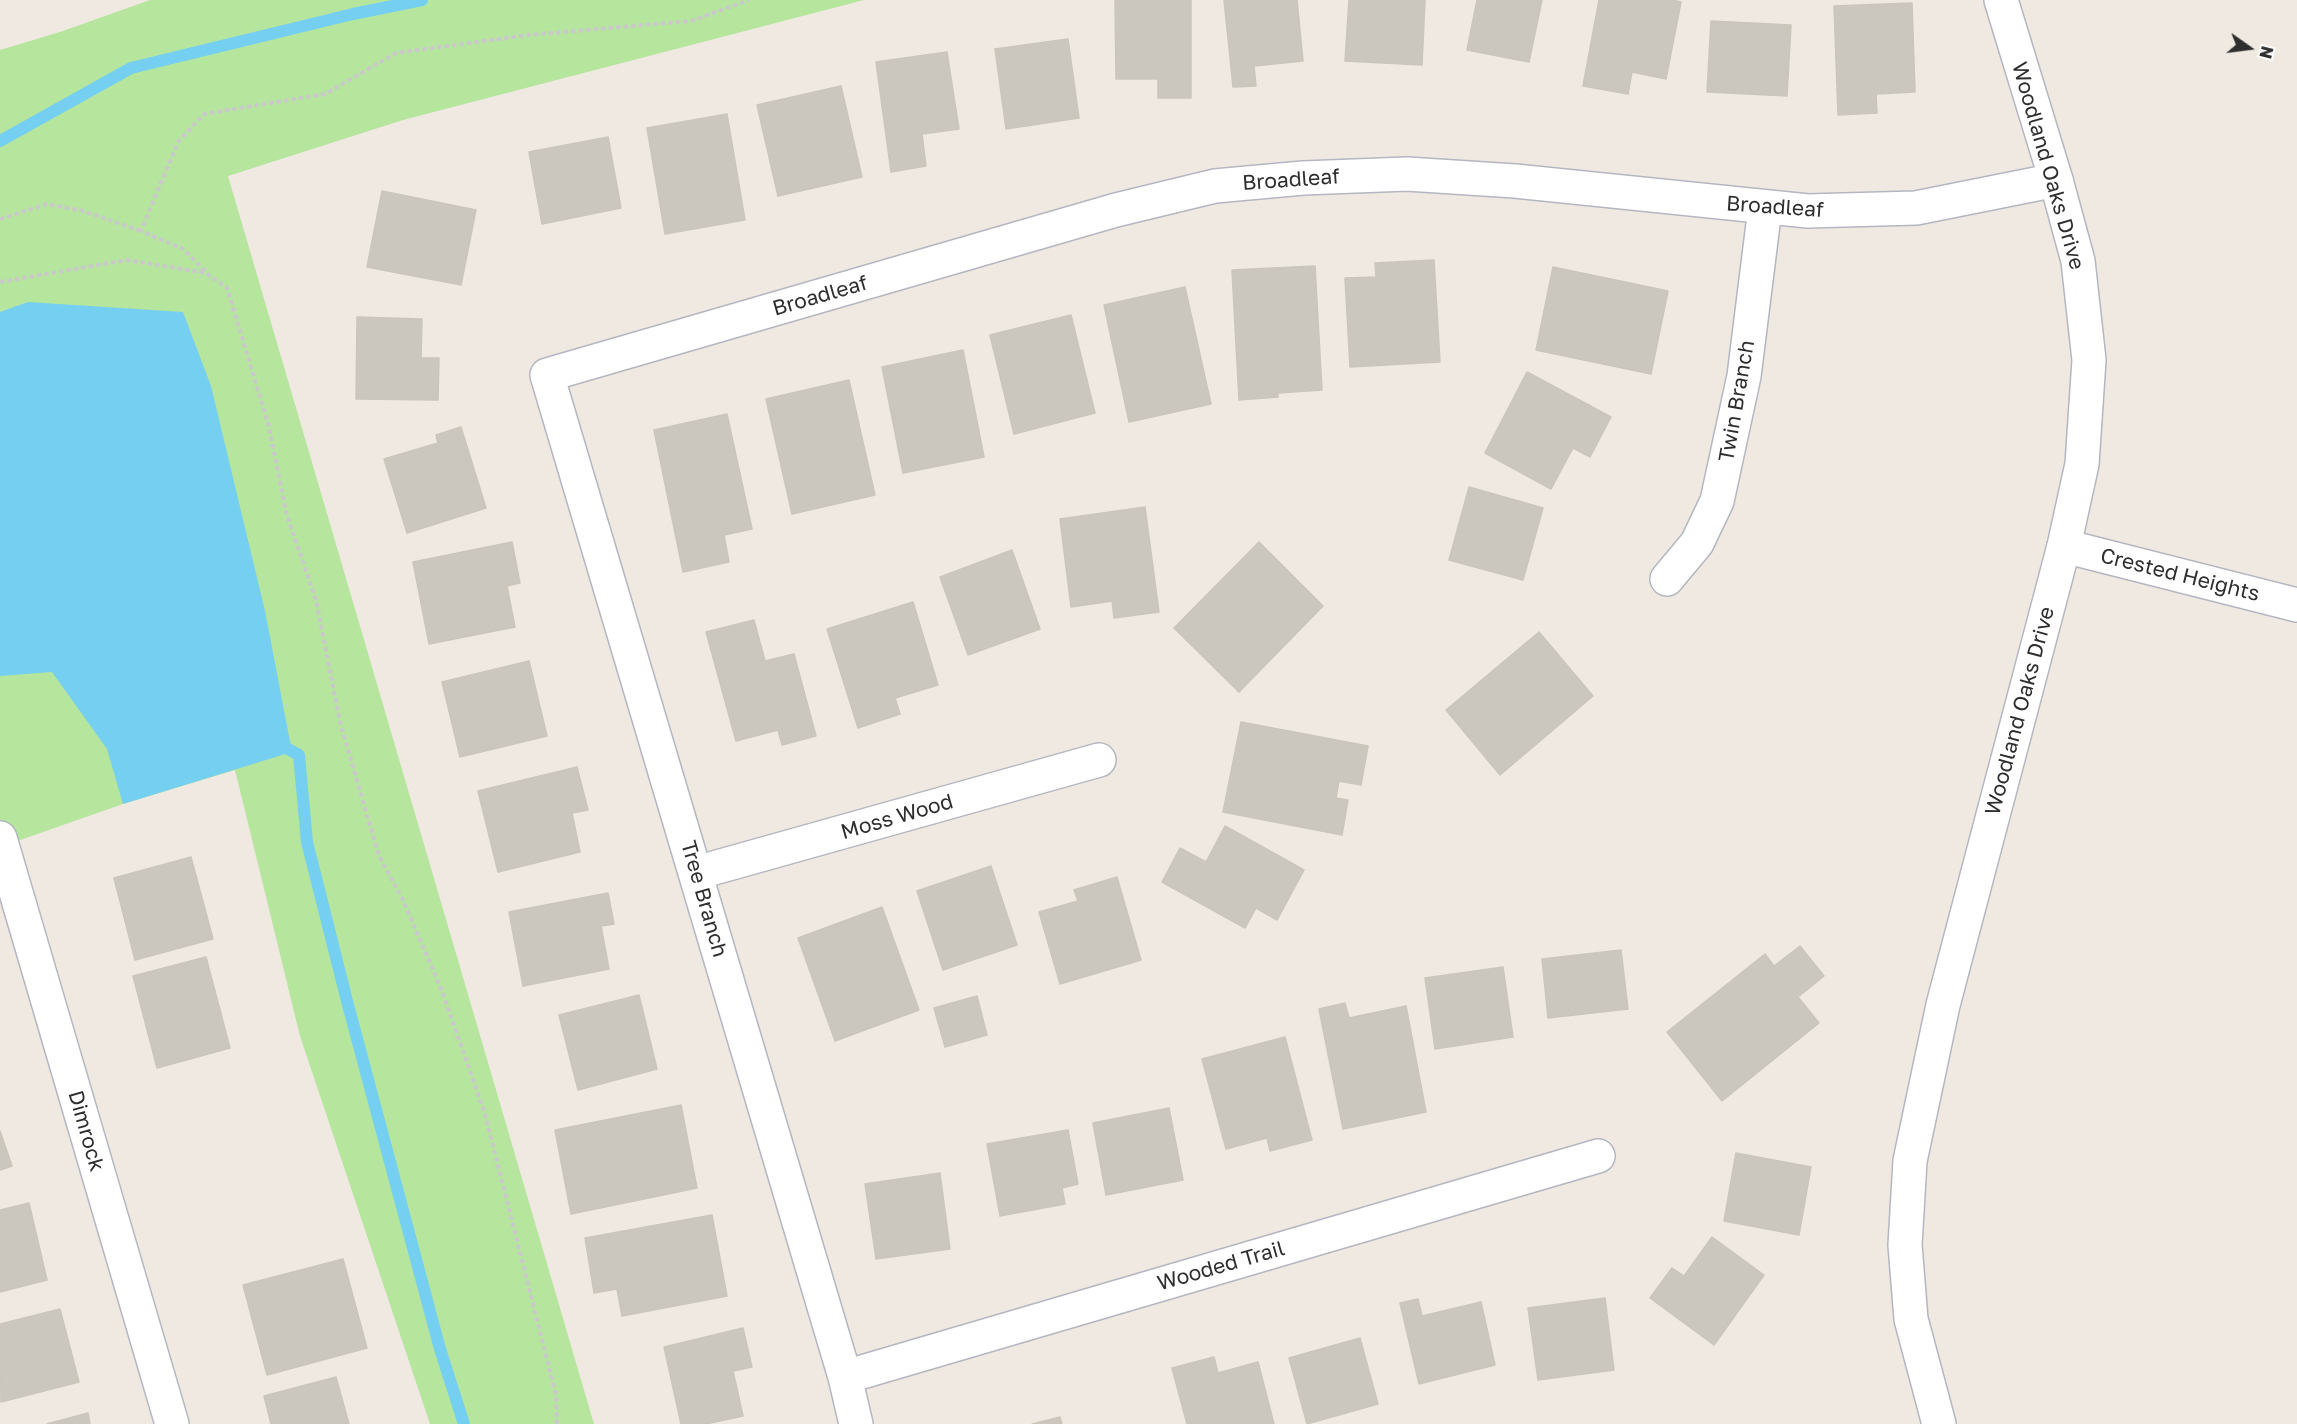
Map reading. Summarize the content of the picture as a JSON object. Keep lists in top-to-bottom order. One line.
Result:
{"streets":{"street":["Woodland Oaks Drive","Broadleaf","Twin Branch","Crested Heights","Moss Wood","Tree Branch","Dimrock","Wooded Trail"]},"crossings":[["Woodland Oaks Drive","Broadleaf"],["Woodland Oaks Drive","Crested Heights"],["Broadleaf","Twin Branch"],["Broadleaf","Tree Branch"],["Moss Wood","Tree Branch"],["Tree Branch","Wooded Trail"]],"north":"right"}
